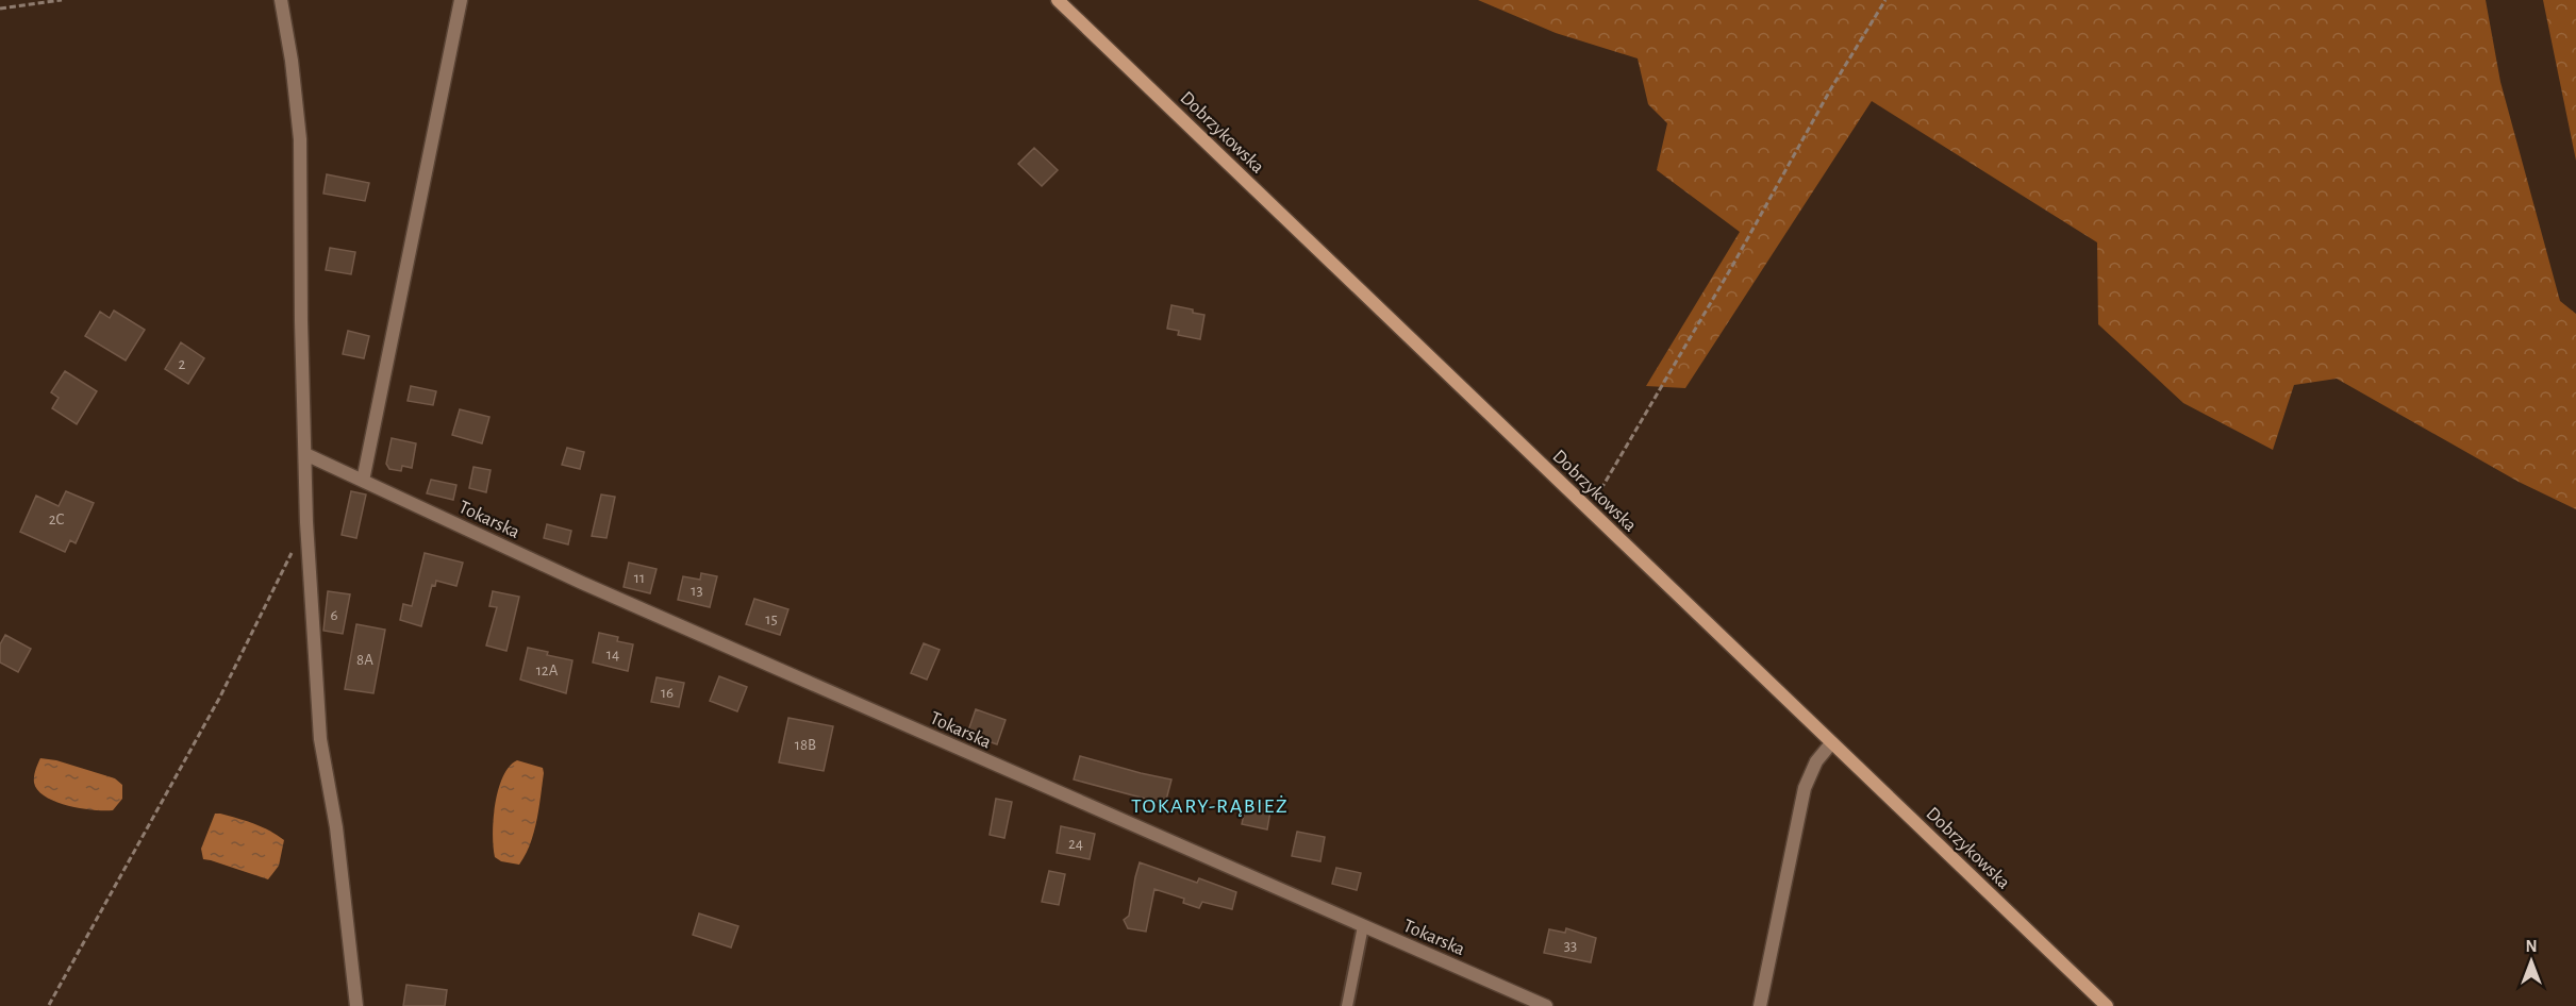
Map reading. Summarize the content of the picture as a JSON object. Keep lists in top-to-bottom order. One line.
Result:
{"streets":{"main road":["Dobrzykowska"],"street":["Tokarska"]},"districts":["TOKARY-RĄBIEŻ"],"house_numbers":["2","2C","11","13","6","15","14","8A","12A","16","18B","24","33"],"north":"top"}
